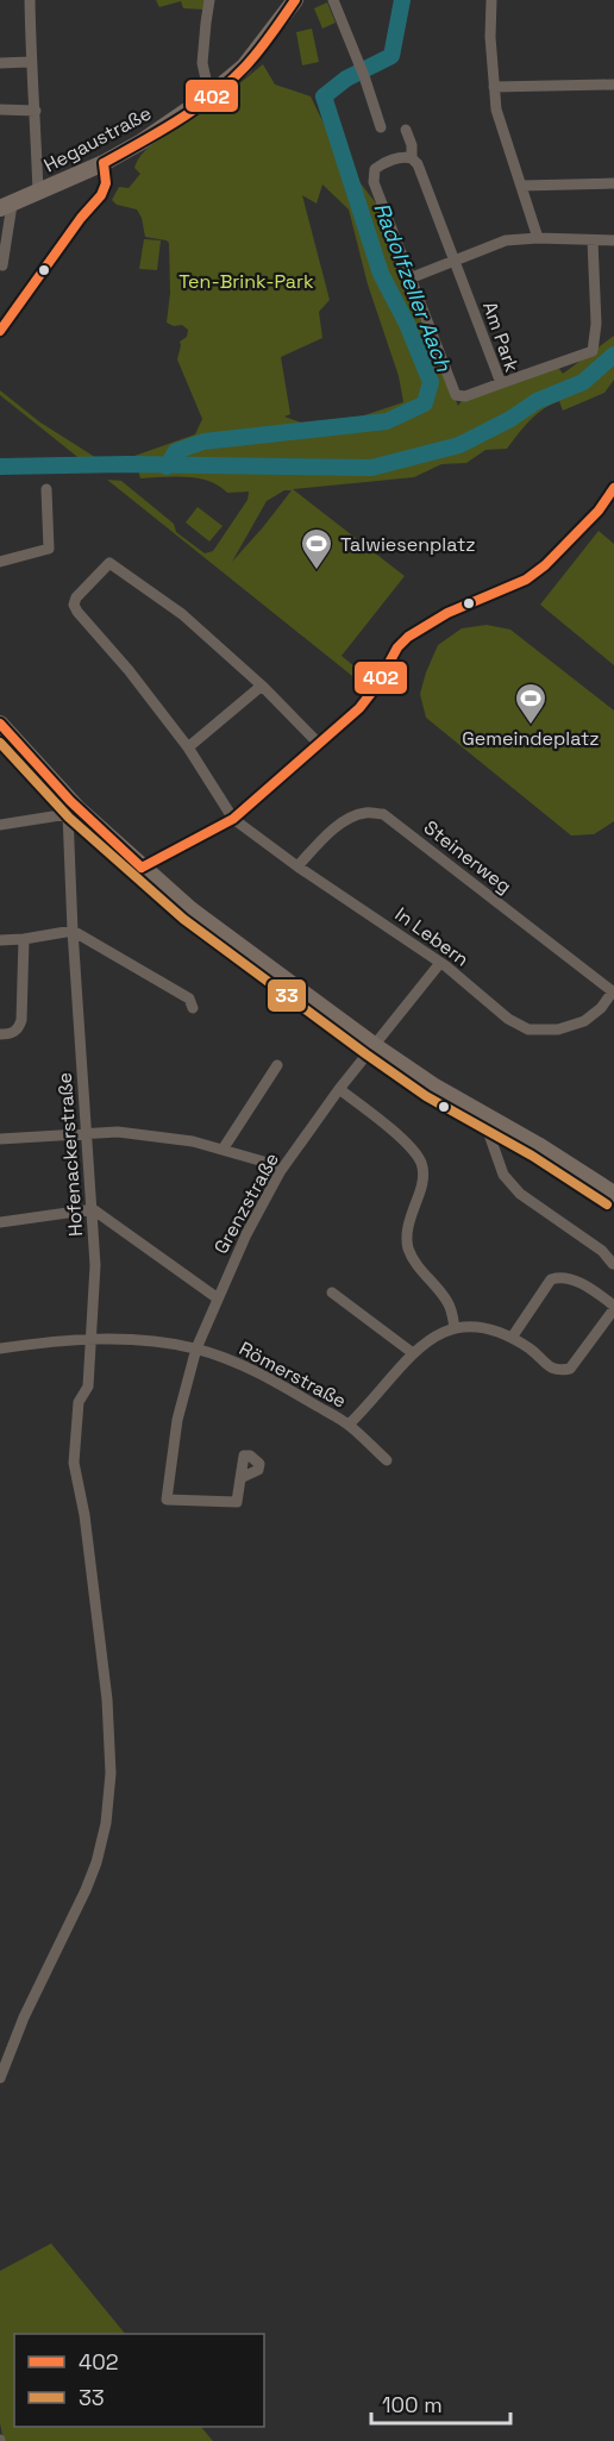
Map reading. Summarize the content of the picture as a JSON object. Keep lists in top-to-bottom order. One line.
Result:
{"streets":{"main road":["Hegaustraße"],"street":["Am Park","Steinerweg","In Lebern","Hofenackerstraße","Grenzstraße","Römerstraße"]},"crossings":[["Steinerweg","In Lebern"],["In Lebern","Grenzstraße"],["Hofenackerstraße","Römerstraße"],["Grenzstraße","Römerstraße"]],"water":["Radolfzeller Aach"],"parks":["Ten-Brink-Park"],"places":{"sports":["Talwiesenplatz","Gemeindeplatz"]},"lines":["transit line 402","transit line 33"],"legend":["402","33"],"scale_bar":"100 m"}
